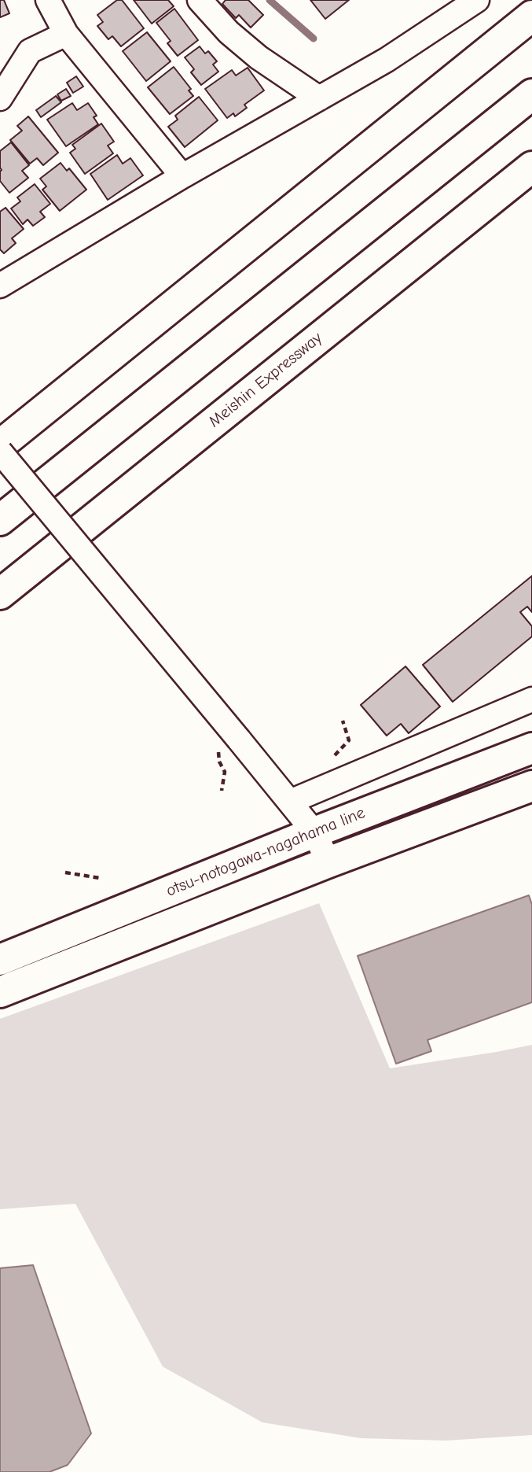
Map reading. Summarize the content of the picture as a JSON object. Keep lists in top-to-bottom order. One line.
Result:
{"streets":{"main road":["Meishin Expressway","otsu-notogawa-nagahama line"]}}
